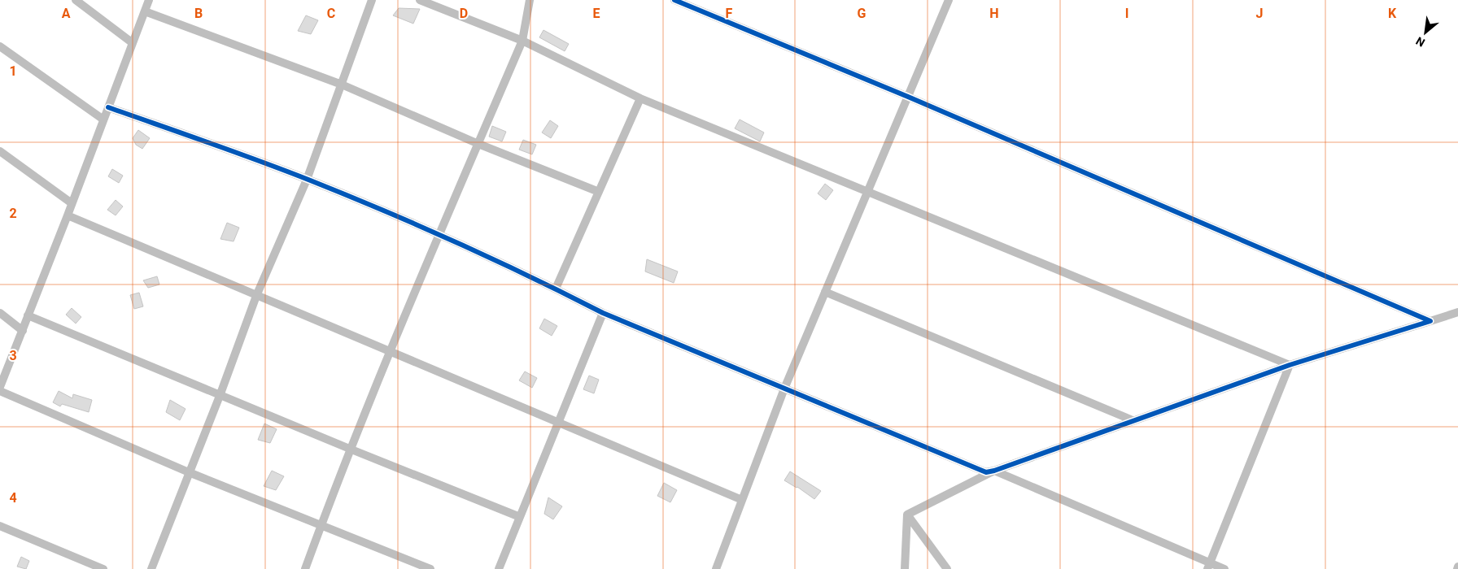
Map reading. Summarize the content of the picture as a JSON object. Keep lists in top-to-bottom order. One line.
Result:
{"north":"bottom left","grid":{"columns":["A","B","C","D","E","F","G","H","I","J","K"],"rows":["1","2","3","4"]}}
